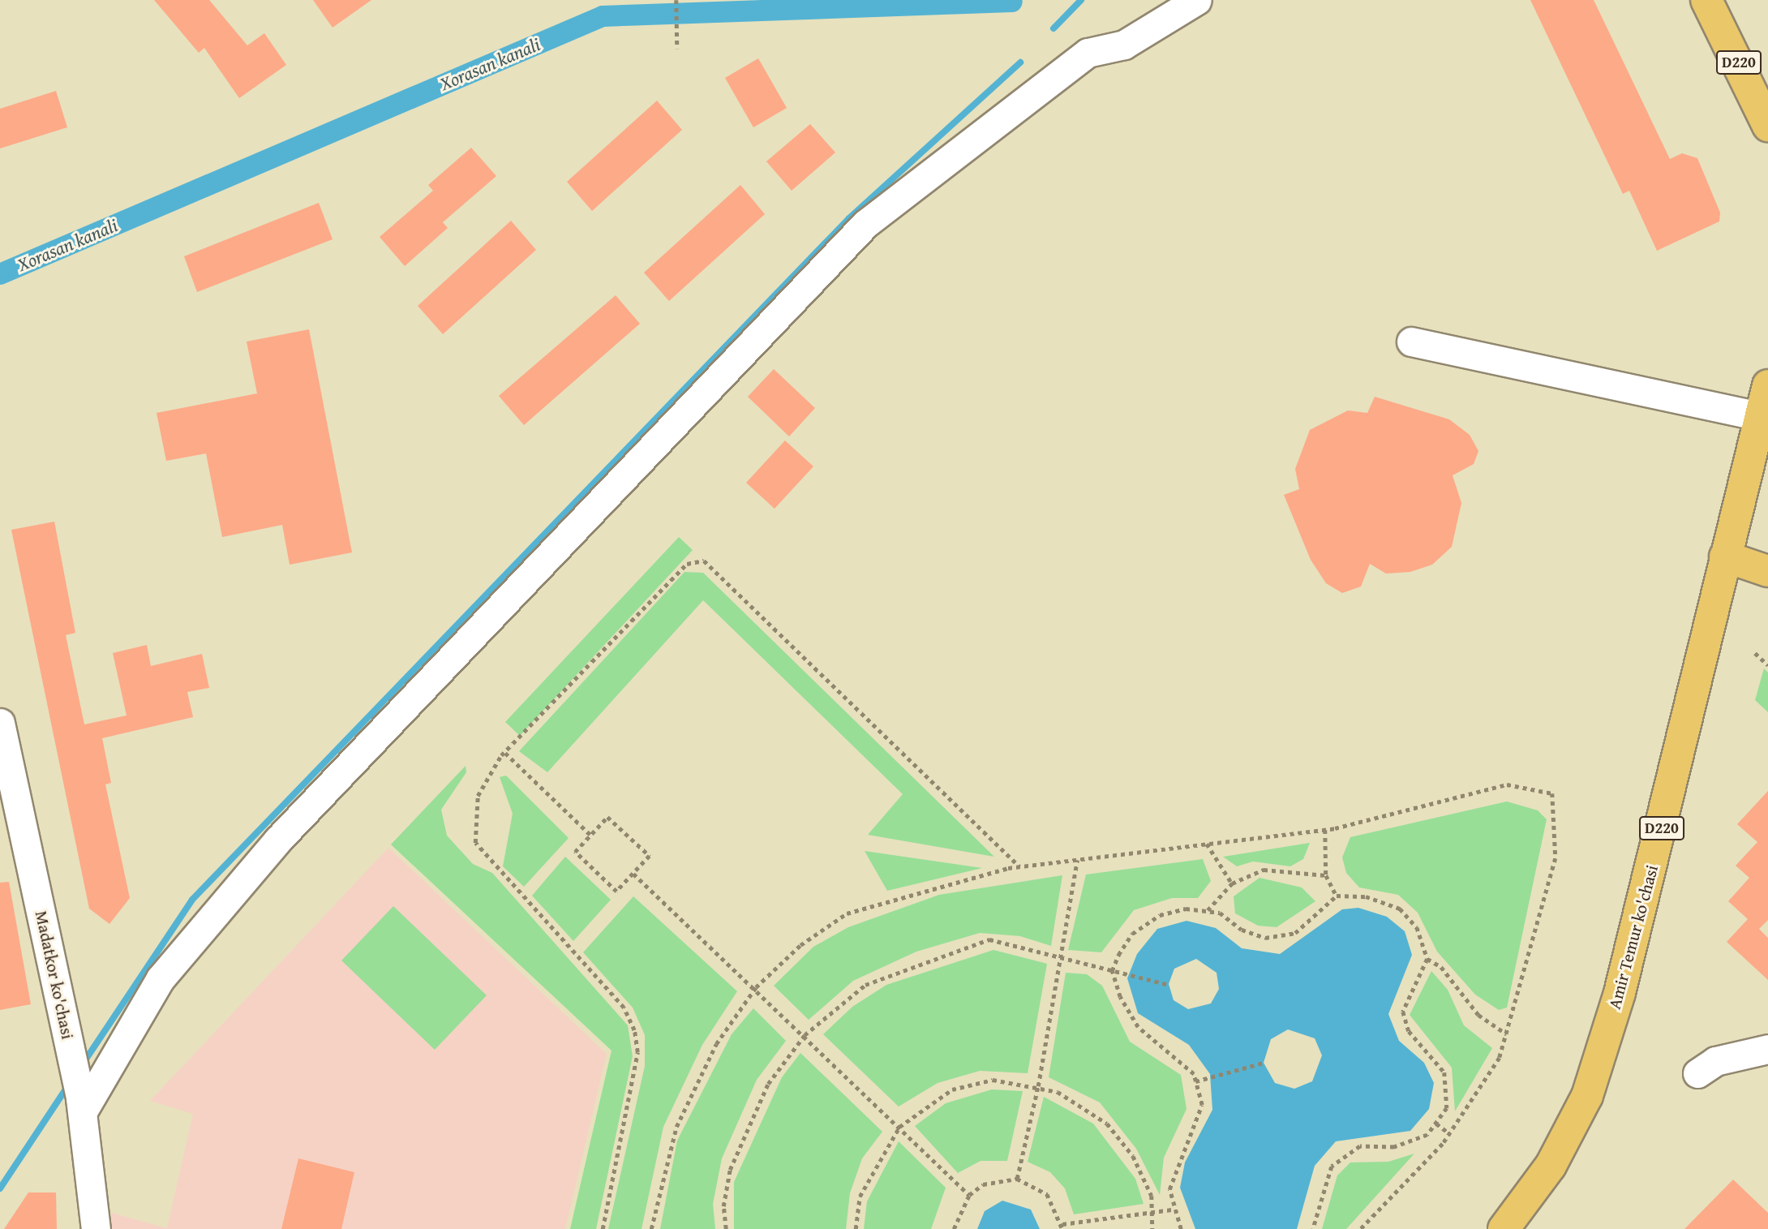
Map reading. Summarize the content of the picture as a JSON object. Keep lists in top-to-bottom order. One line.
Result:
{"streets":{"main road":["D220","Amir Temur ko'chasi"],"street":["Madatkor ko'chasi"]},"crossings":[["D220","Amir Temur ko'chasi"]],"water":["Xorasan kanali"]}
